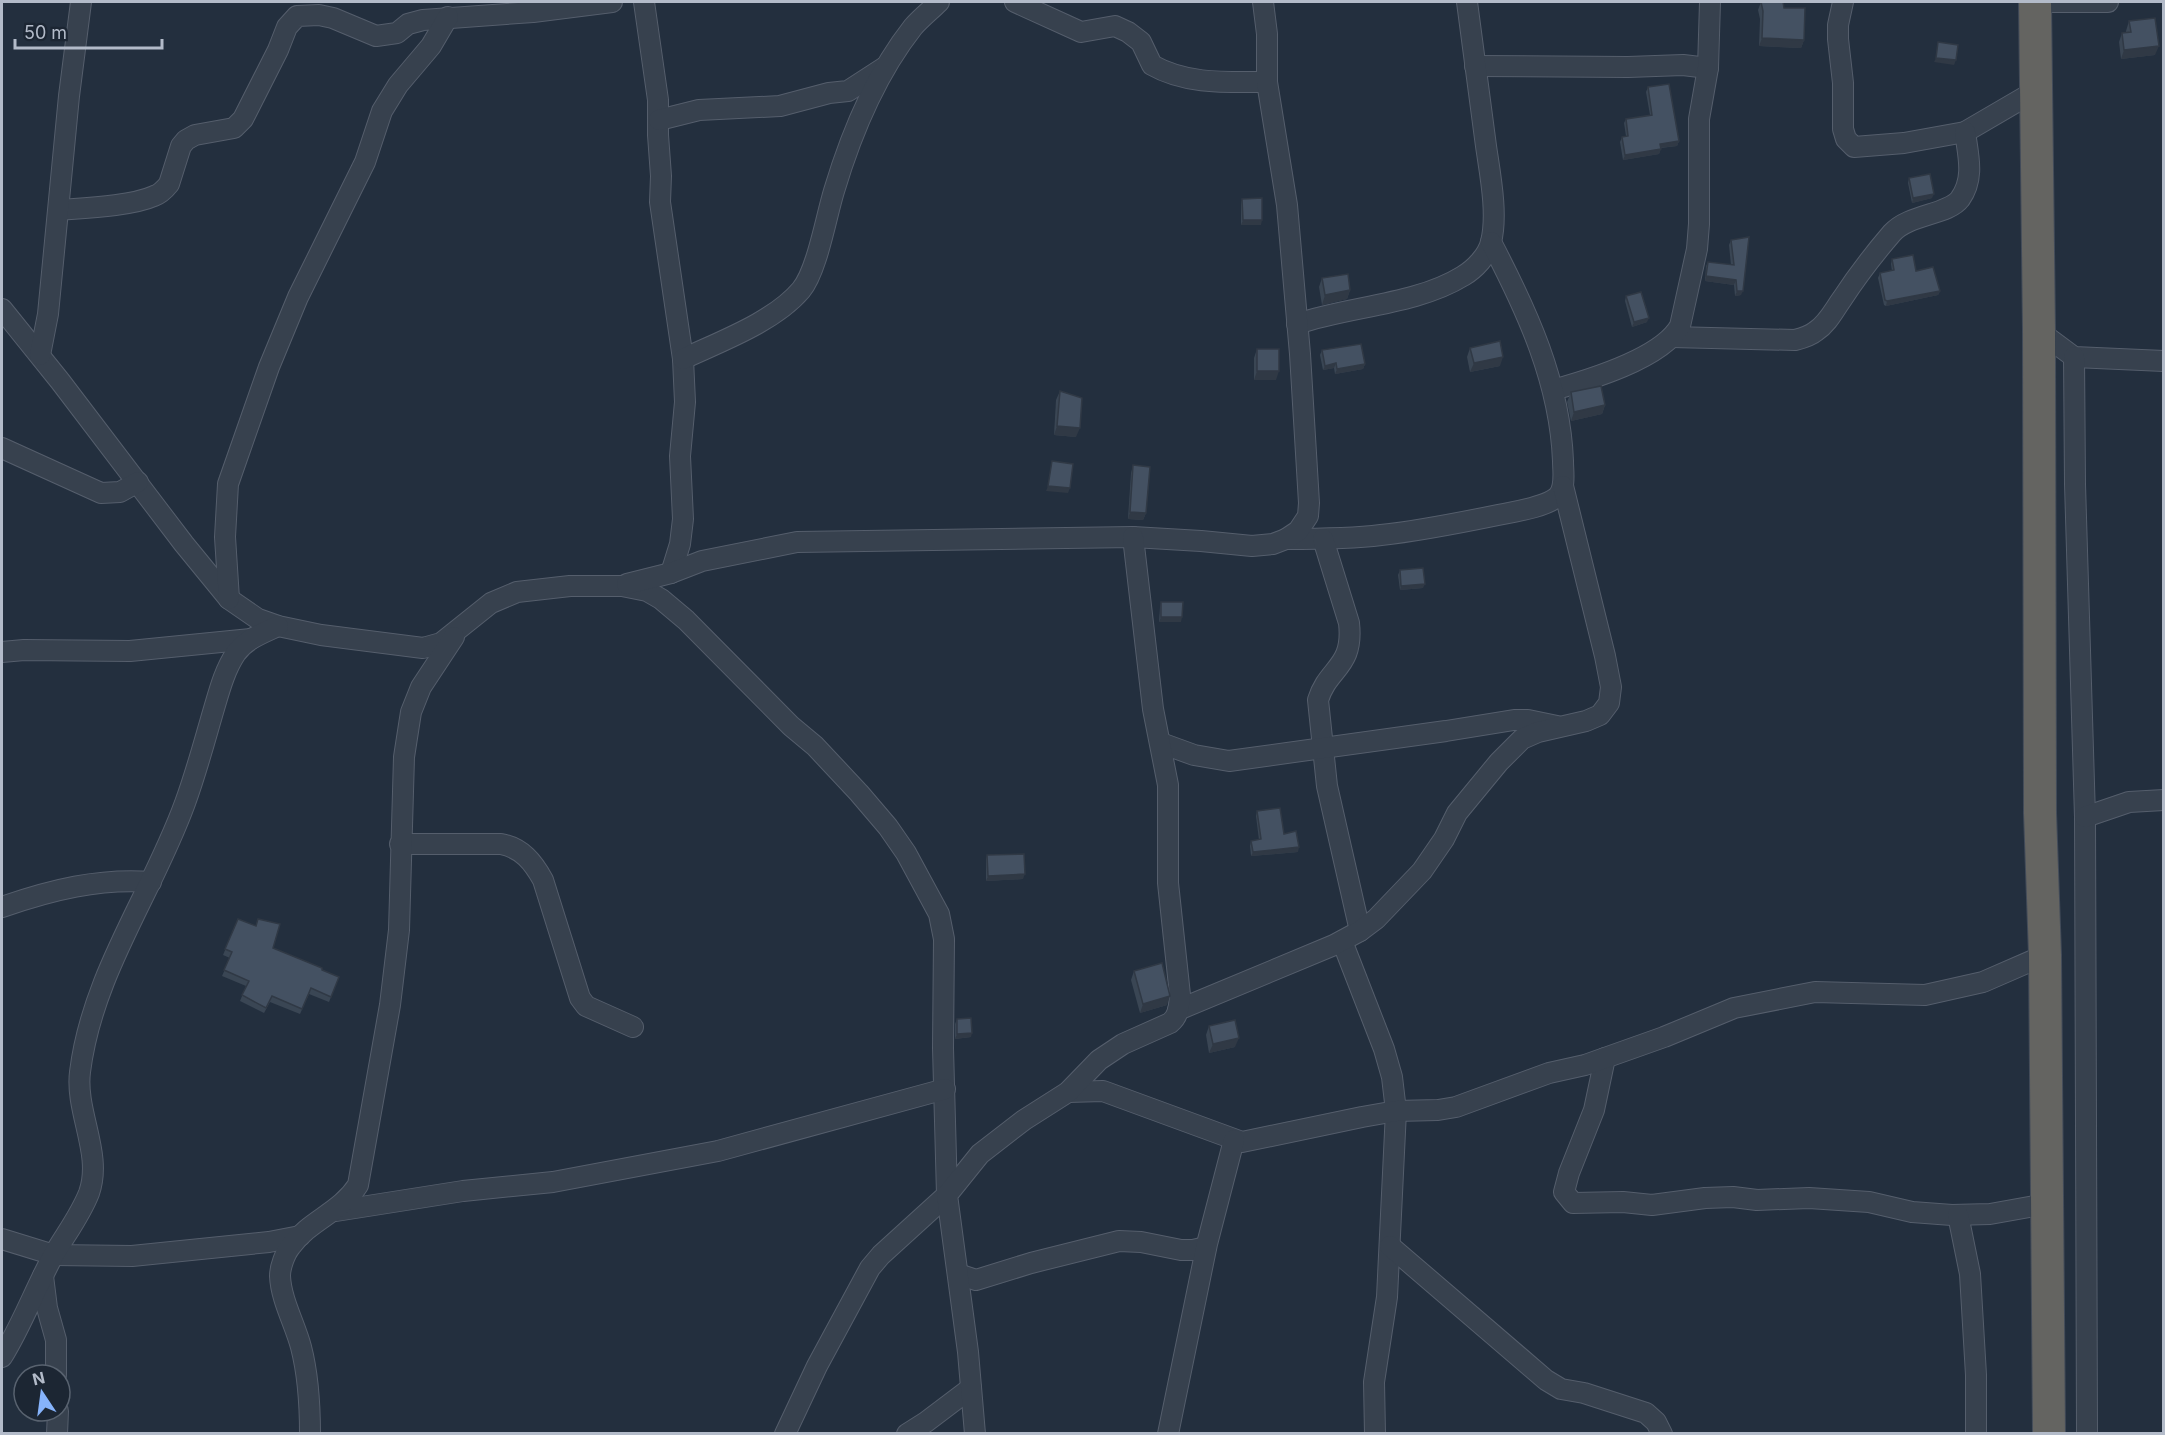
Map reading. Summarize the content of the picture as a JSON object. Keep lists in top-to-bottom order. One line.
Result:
{"scale_bar":"50 m","north":"top"}
